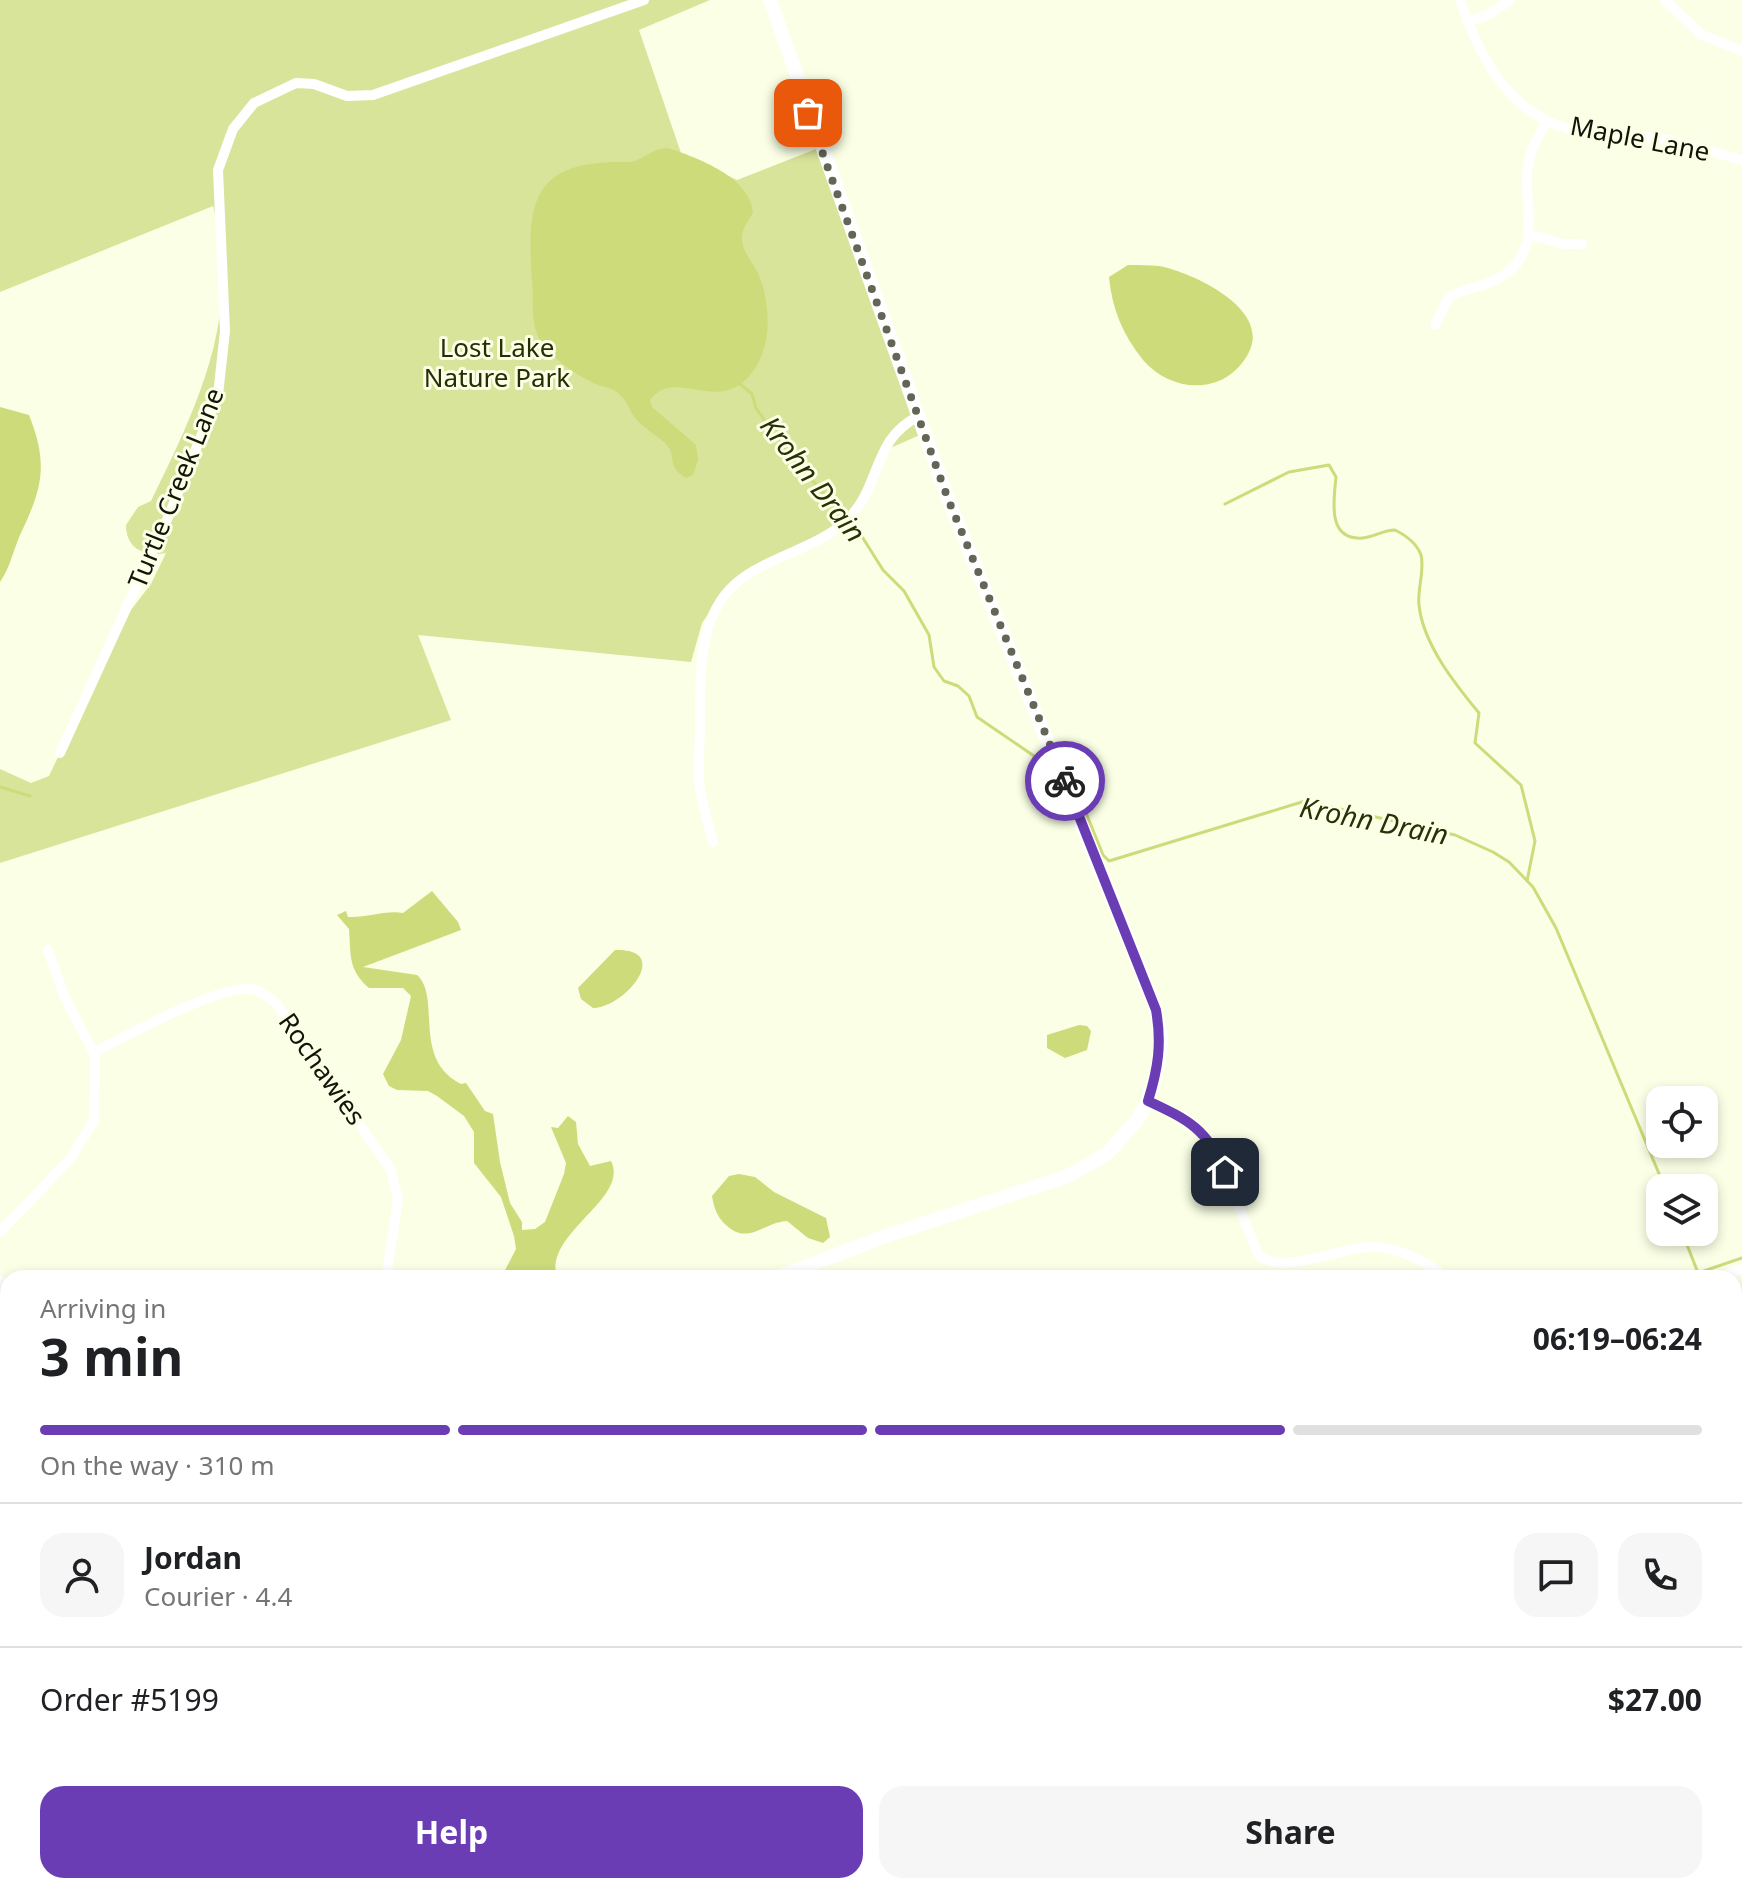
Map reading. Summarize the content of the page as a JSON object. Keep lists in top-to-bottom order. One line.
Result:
{"streets":{"street":["Maple Lane","Turtle Creek Lane","Rochawies"]},"water":["Krohn Drain"],"parks":["Lost Lake Nature Park"],"page":{"heading":["3 min","Arriving in","06:19–06:24"],"panel":["Jordan","Courier · 4.4","Order #5199","$27.00"],"bar":"On the way · 310 m","buttons":["Help","Share"]}}
